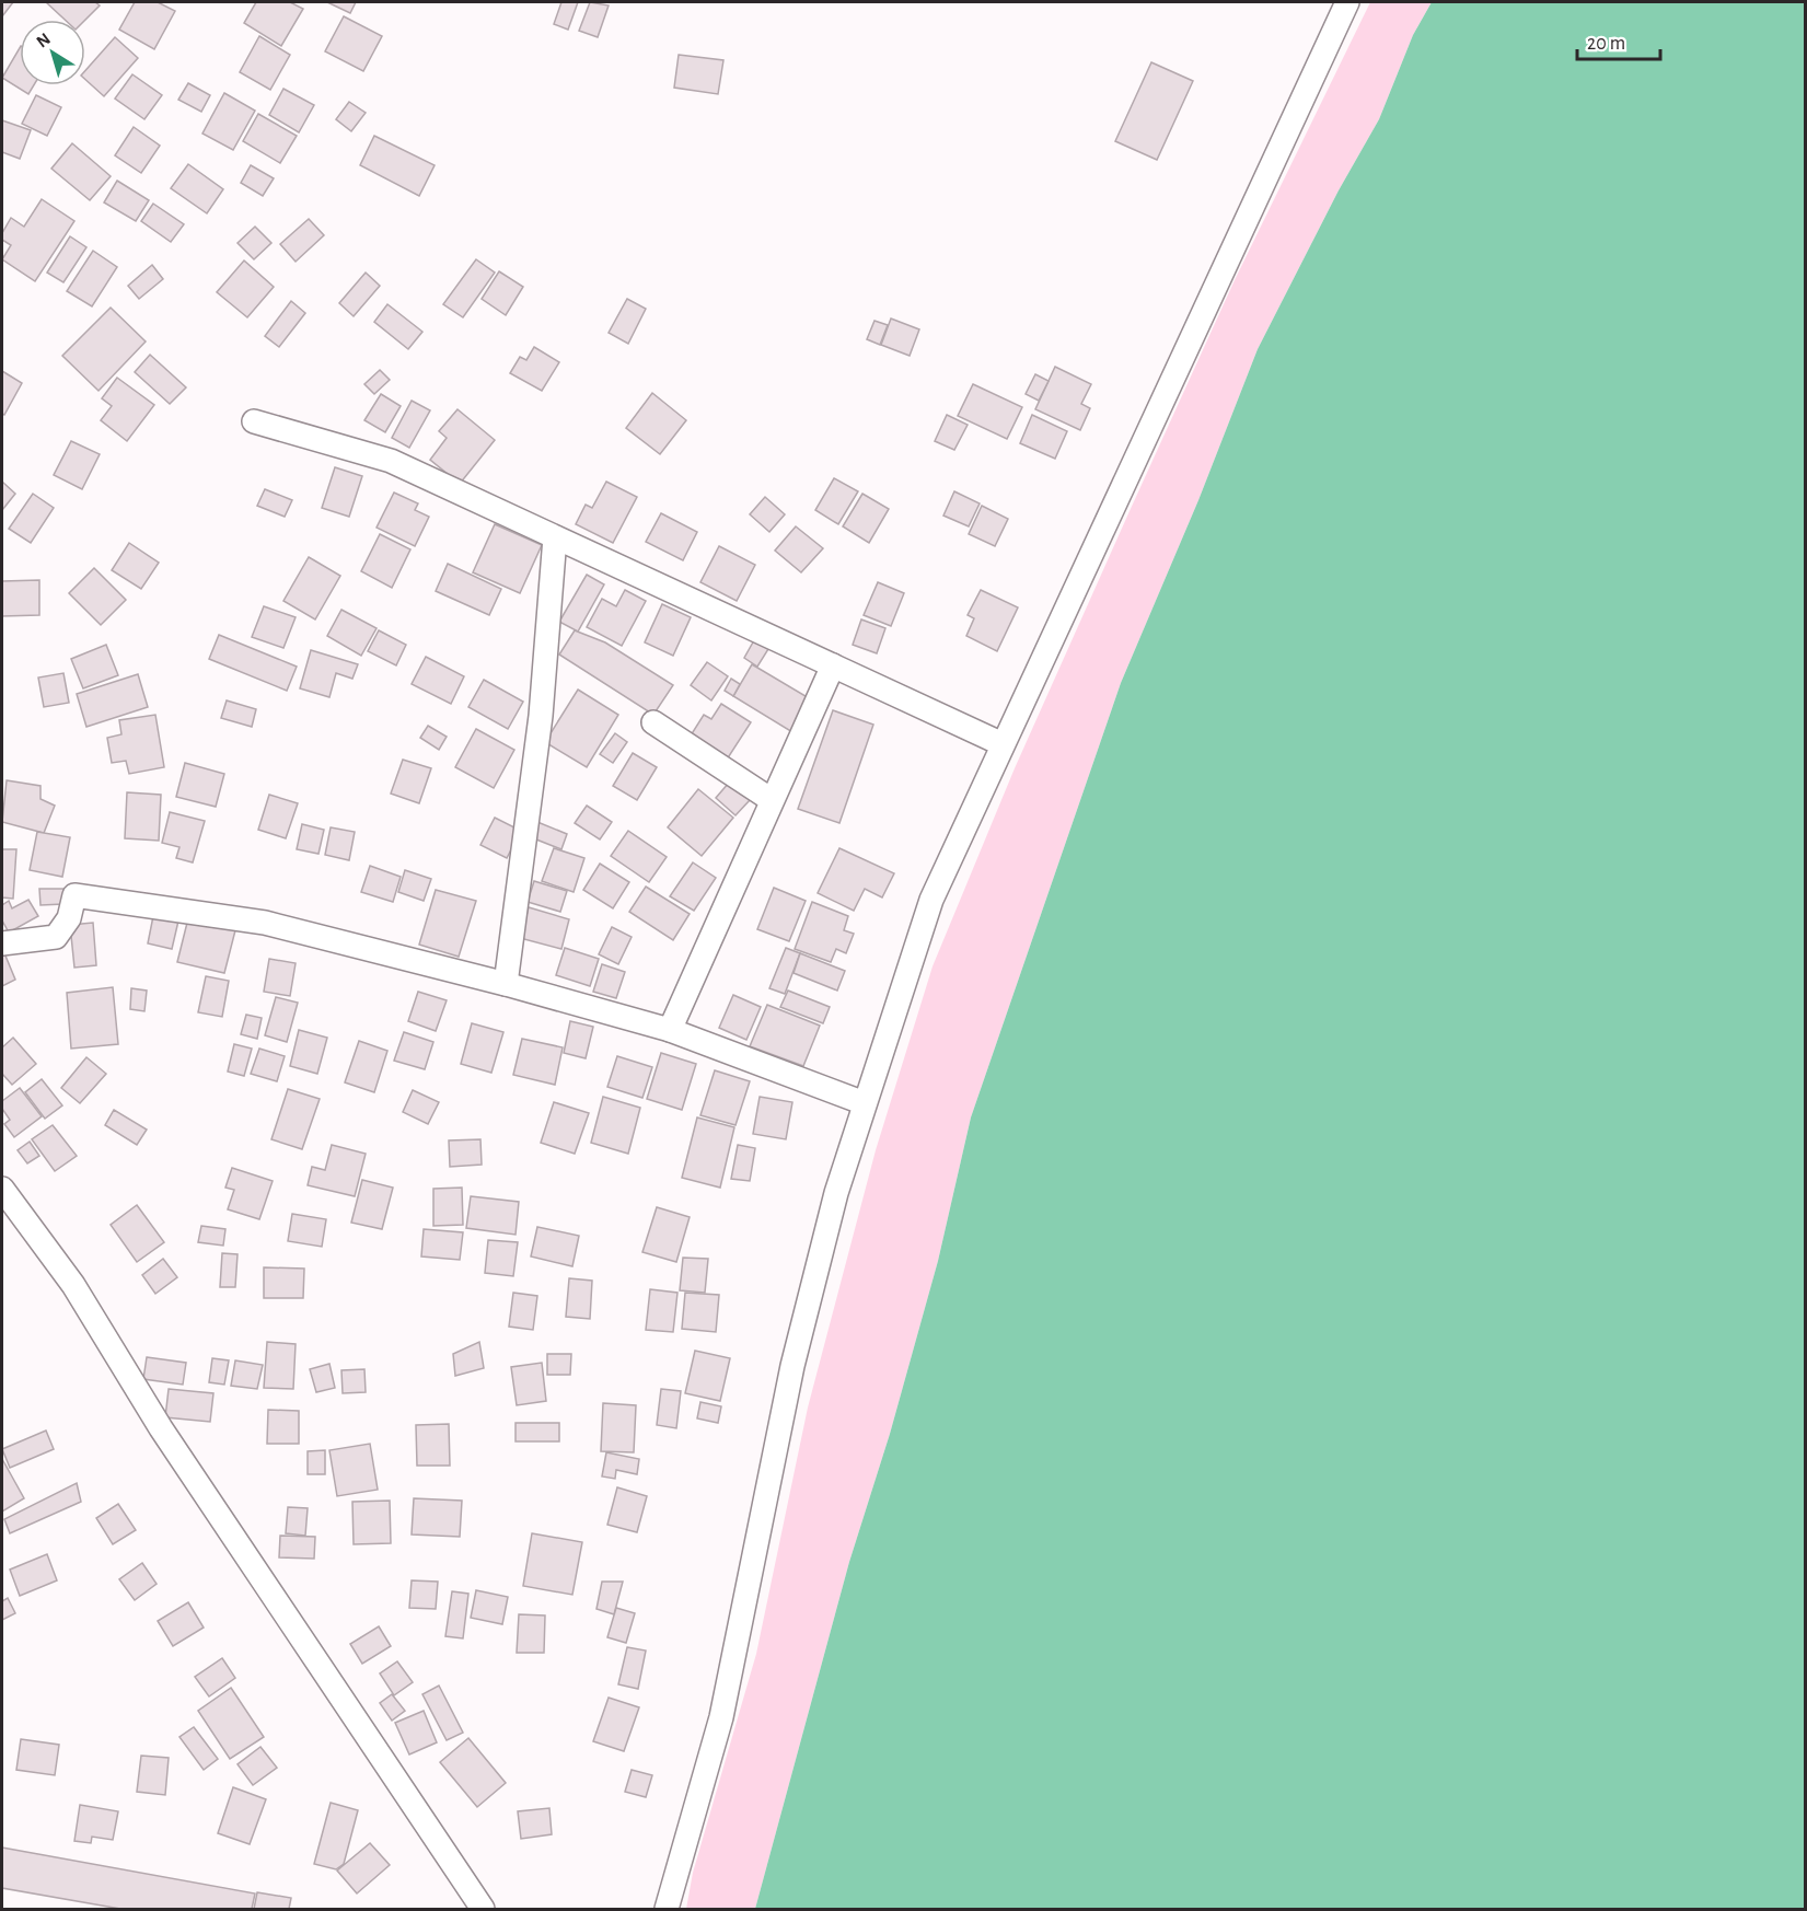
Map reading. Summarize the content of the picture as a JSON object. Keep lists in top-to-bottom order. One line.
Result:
{"scale_bar":"20 m","north":"top left"}
